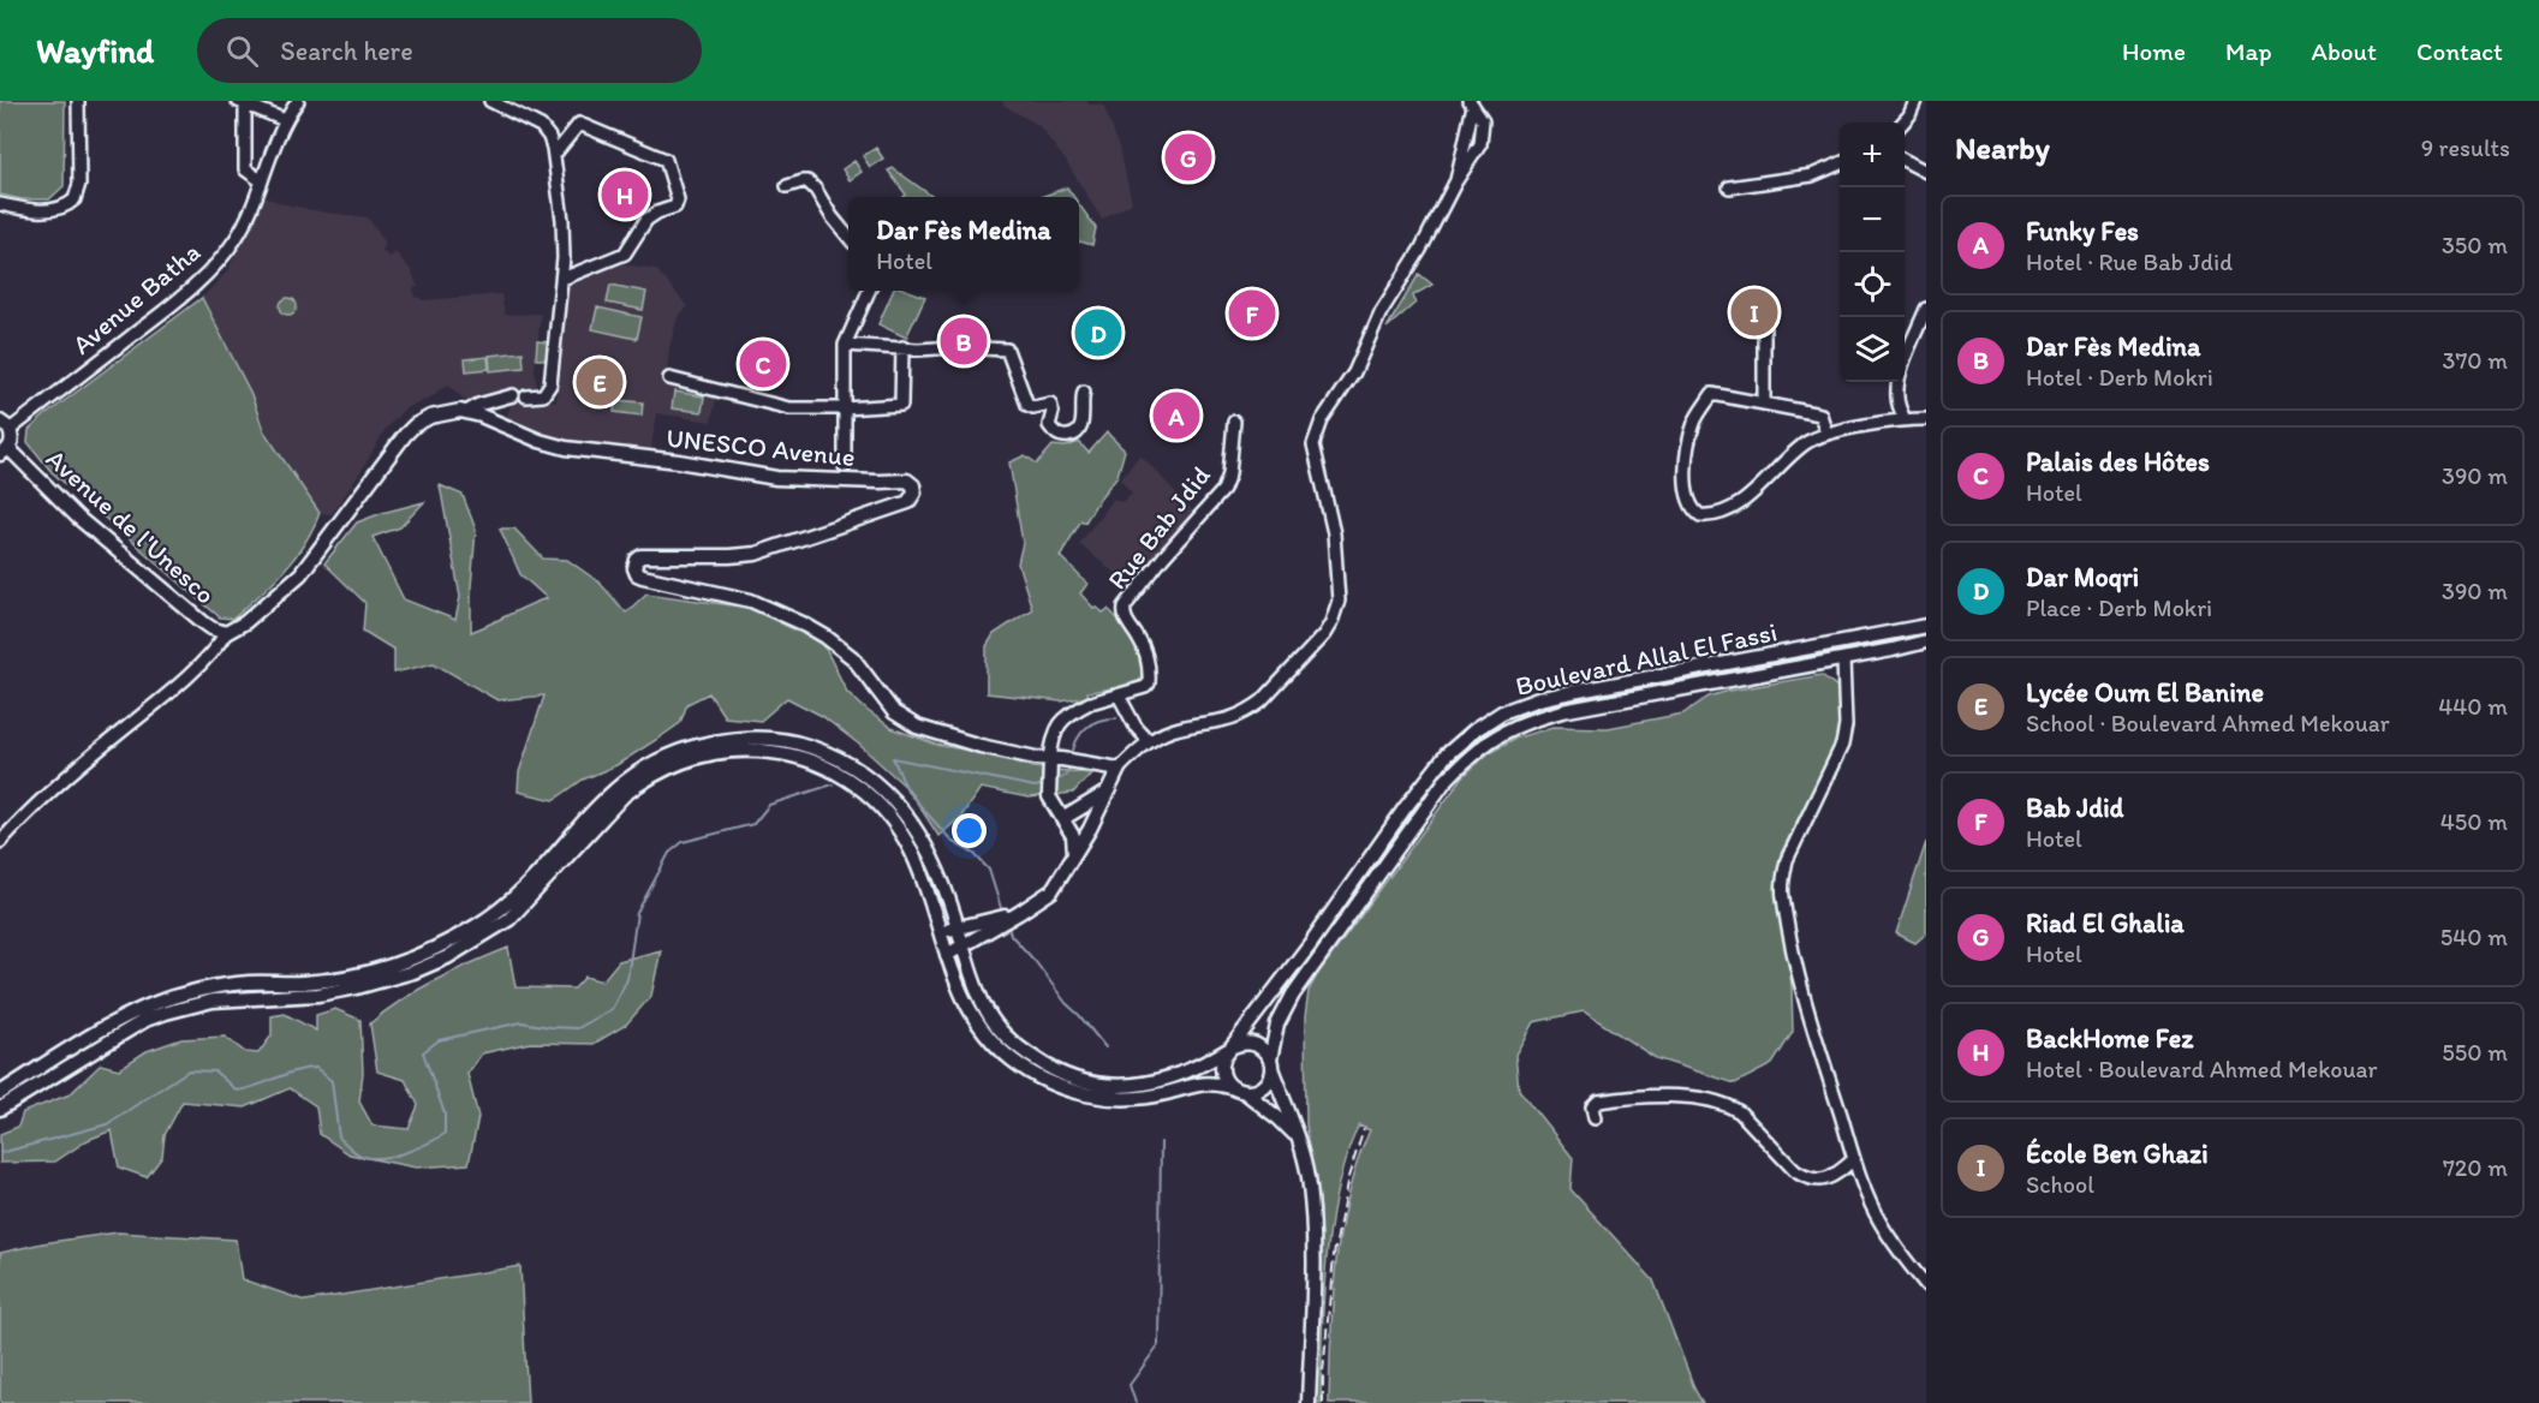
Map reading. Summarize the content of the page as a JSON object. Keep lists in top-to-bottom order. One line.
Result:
{"streets":{"main road":["UNESCO Avenue","Avenue de l'Unesco","Rue Bab Jdid","Boulevard Allal El Fassi"],"street":["Avenue Batha"]},"crossings":[["UNESCO Avenue","Avenue de l'Unesco"],["UNESCO Avenue","Rue Bab Jdid"]],"page":{"header":"Wayfind","search":"Search here","nav":["Home","Map","About","Contact"],"heading":["Nearby","9 results"],"map_buttons":["+","−"],"pins":["G","H","I","F","D","B","C","E","A"],"list":[{"mark":"A","name":"Funky Fes","note":"Hotel · Rue Bab Jdid","value":"350 m"},{"mark":"B","name":"Dar Fès Medina","note":"Hotel · Derb Mokri","value":"370 m"},{"mark":"C","name":"Palais des Hôtes","note":"Hotel","value":"390 m"},{"mark":"D","name":"Dar Moqri","note":"Place · Derb Mokri","value":"390 m"},{"mark":"E","name":"Lycée Oum El Banine","note":"School · Boulevard Ahmed Mekouar","value":"440 m"},{"mark":"F","name":"Bab Jdid","note":"Hotel","value":"450 m"},{"mark":"G","name":"Riad El Ghalia","note":"Hotel","value":"540 m"},{"mark":"H","name":"BackHome Fez","note":"Hotel · Boulevard Ahmed Mekouar","value":"550 m"},{"mark":"I","name":"École Ben Ghazi","note":"School","value":"720 m"}],"popup":["Dar Fès Medina","Hotel"]}}
